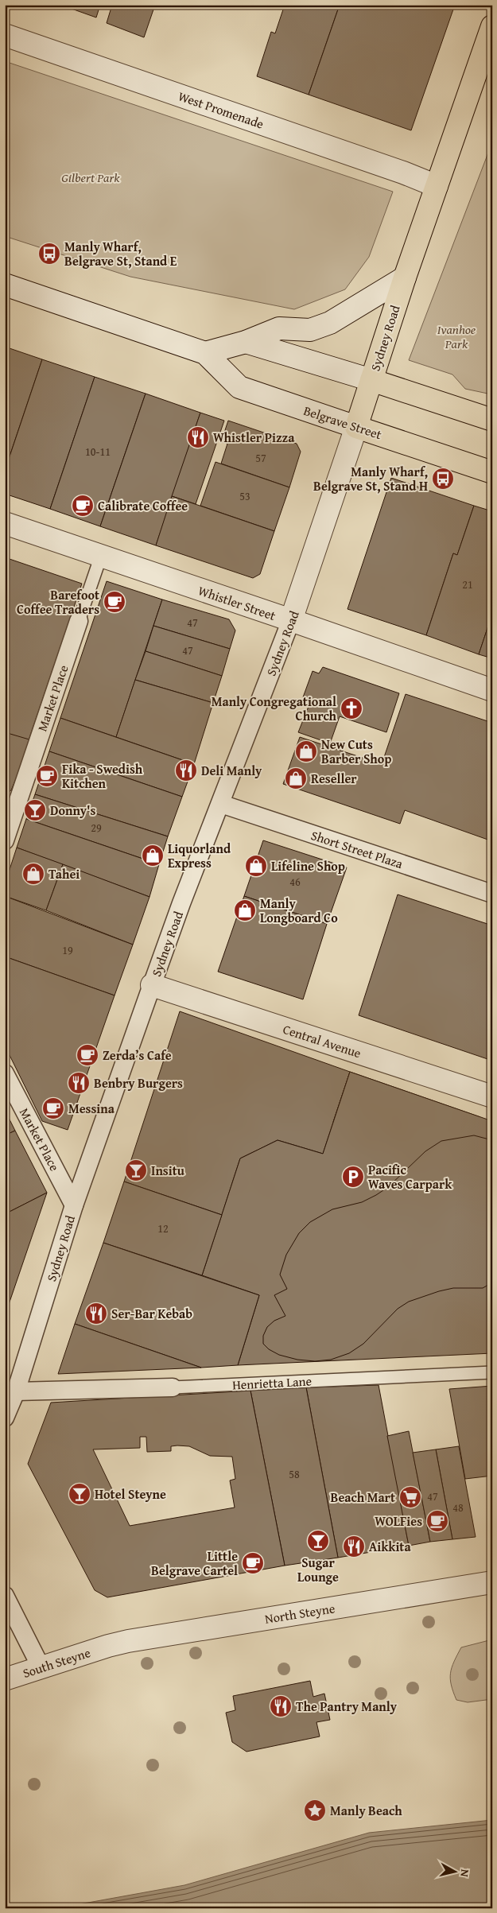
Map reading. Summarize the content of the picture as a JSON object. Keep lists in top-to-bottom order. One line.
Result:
{"streets":{"main road":["Sydney Road","Belgrave Street"],"street":["West Promenade","Whistler Street","Market Place","Short Street Plaza","Central Avenue","Henrietta Lane","North Steyne","South Steyne"]},"crossings":[["West Promenade","Sydney Road"],["Sydney Road","Belgrave Street"],["Sydney Road","Whistler Street"],["Sydney Road","Market Place"],["Sydney Road","Short Street Plaza"],["Sydney Road","Central Avenue"],["Sydney Road","Henrietta Lane"],["Whistler Street","Market Place"],["North Steyne","South Steyne"]],"parks":["Gilbert Park","Ivanhoe Park"],"places":{"bus stop":["Manly Wharf, Belgrave St, Stand E","Manly Wharf, Belgrave St, Stand H"],"restaurant":["Whistler Pizza","Deli Manly","Benbry Burgers","Ser-Bar Kebab","Aikkita","The Pantry Manly"],"cafe":["Calibrate Coffee","Barefoot Coffee Traders","Fika - Swedish Kitchen","Zerda’s Cafe","Messina","WOLFies","Little Belgrave Cartel"],"church":["Manly Congregational Church"],"shop":["New Cuts Barber Shop","Reseller","Liquorland Express","Lifeline Shop","Tahei","Manly Longboard Co"],"bar":["Donny's","Insitu","Hotel Steyne","Sugar Lounge"],"parking":["Pacific Waves Carpark"],"supermarket":["Beach Mart"],"place":["Manly Beach"]},"house_numbers":["10-11","57","53","21","47","47","29","46","19","12","58","47","48"],"north":"right"}
